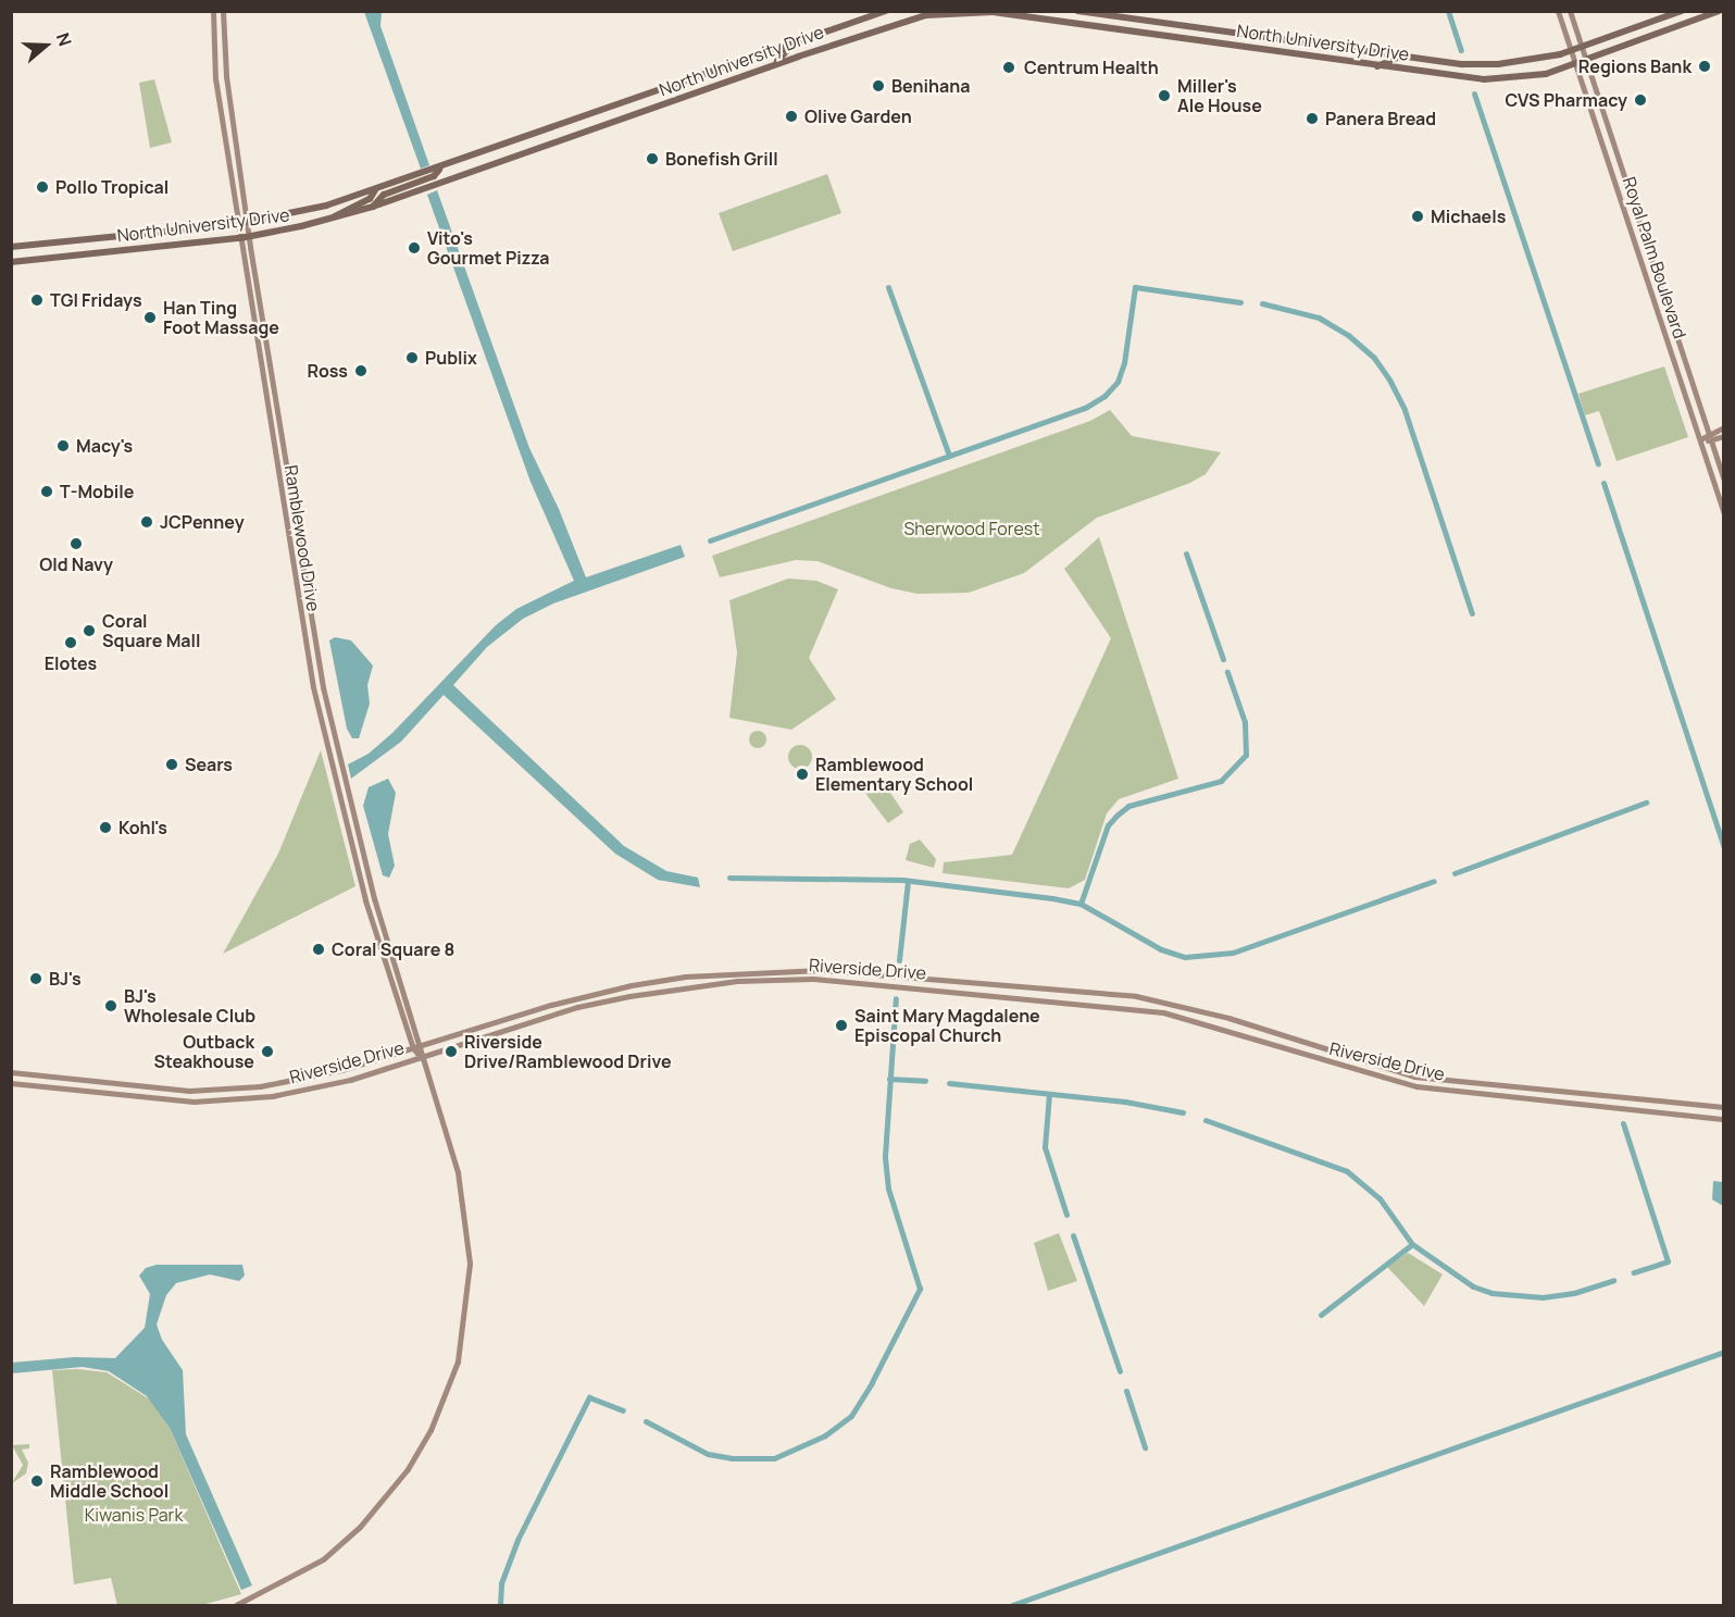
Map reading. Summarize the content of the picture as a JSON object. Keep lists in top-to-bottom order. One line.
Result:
{"streets":{"main road":["North University Drive"],"street":["Royal Palm Boulevard","Ramblewood Drive","Riverside Drive"]},"crossings":[["North University Drive","Royal Palm Boulevard"],["North University Drive","Ramblewood Drive"],["Ramblewood Drive","Riverside Drive"]],"parks":["Sherwood Forest","Kiwanis Park"],"places":["Regions Bank","Centrum Health","Benihana","Miller's Ale House","CVS Pharmacy","Olive Garden","Panera Bread","Bonefish Grill","Pollo Tropical","Michaels","Vito's Gourmet Pizza","TGI Fridays","Han Ting Foot Massage","Publix","Ross","Macy's","T-Mobile","JCPenney","Old Navy","Coral Square Mall","Elotes","Sears","Ramblewood Elementary School","Kohl's","Coral Square 8","BJ's","BJ's Wholesale Club","Saint Mary Magdalene Episcopal Church","Outback Steakhouse","Riverside Drive/Ramblewood Drive","Ramblewood Middle School"],"north":"right"}
